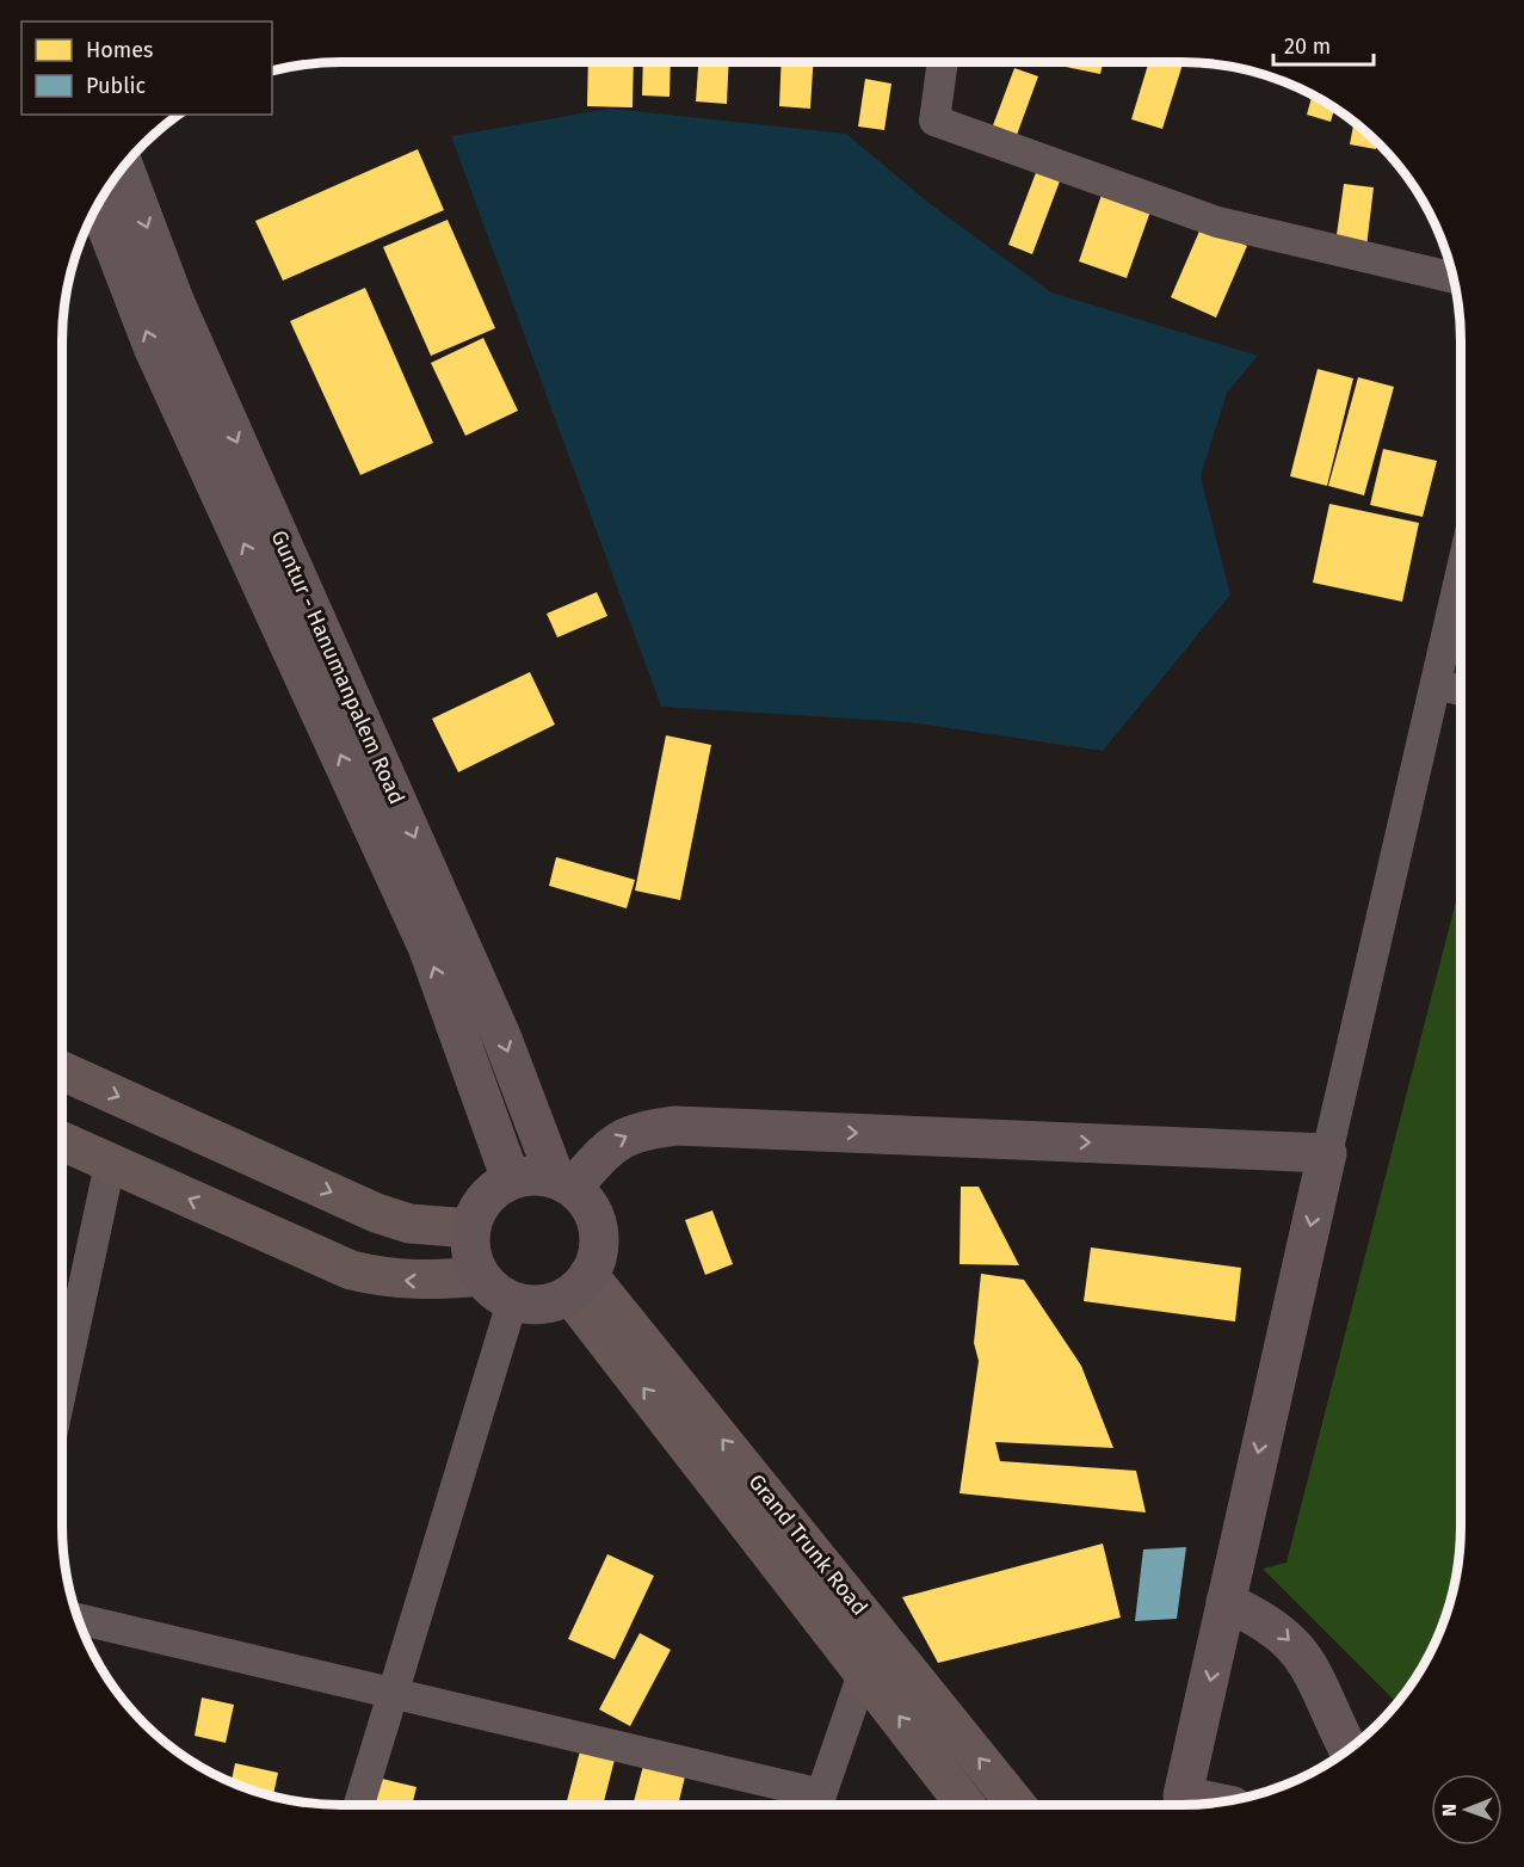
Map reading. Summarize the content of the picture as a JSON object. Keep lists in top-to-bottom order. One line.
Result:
{"streets":{"main road":["Guntur - Hanumanpalem Road","Grand Trunk Road"]},"crossings":[["Guntur - Hanumanpalem Road","Grand Trunk Road"]],"one_way":["Grand Trunk Road"],"legend":["Homes","Public"],"scale_bar":"20 m","north":"left"}
